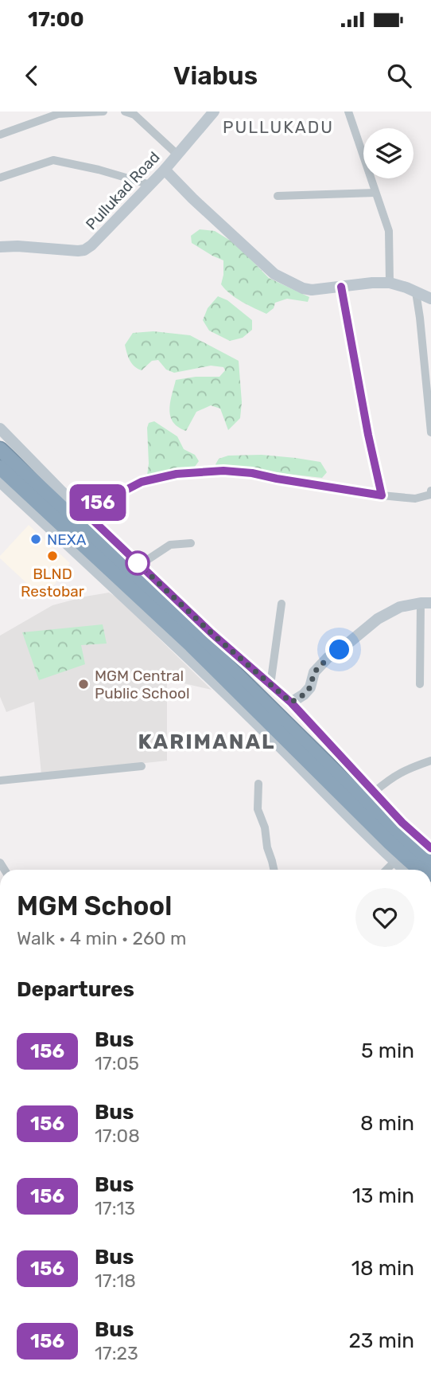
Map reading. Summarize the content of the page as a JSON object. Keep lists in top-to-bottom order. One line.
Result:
{"streets":{"street":["Pullukad Road"]},"districts":["PULLUKADU","KARIMANAL"],"places":["NEXA","BLND Restobar","MGM Central Public School"],"lines":["bus line 156"],"page":{"status":"17:00","header":"Viabus","on_map":"156","heading":[["MGM School","Walk · 4 min · 260 m"],"Departures"],"list":[{"mark":"156","name":"Bus","note":"17:05","value":"5 min"},{"mark":"156","name":"Bus","note":"17:08","value":"8 min"},{"mark":"156","name":"Bus","note":"17:13","value":"13 min"},{"mark":"156","name":"Bus","note":"17:18","value":"18 min"},{"mark":"156","name":"Bus","note":"17:23","value":"23 min"}]}}
